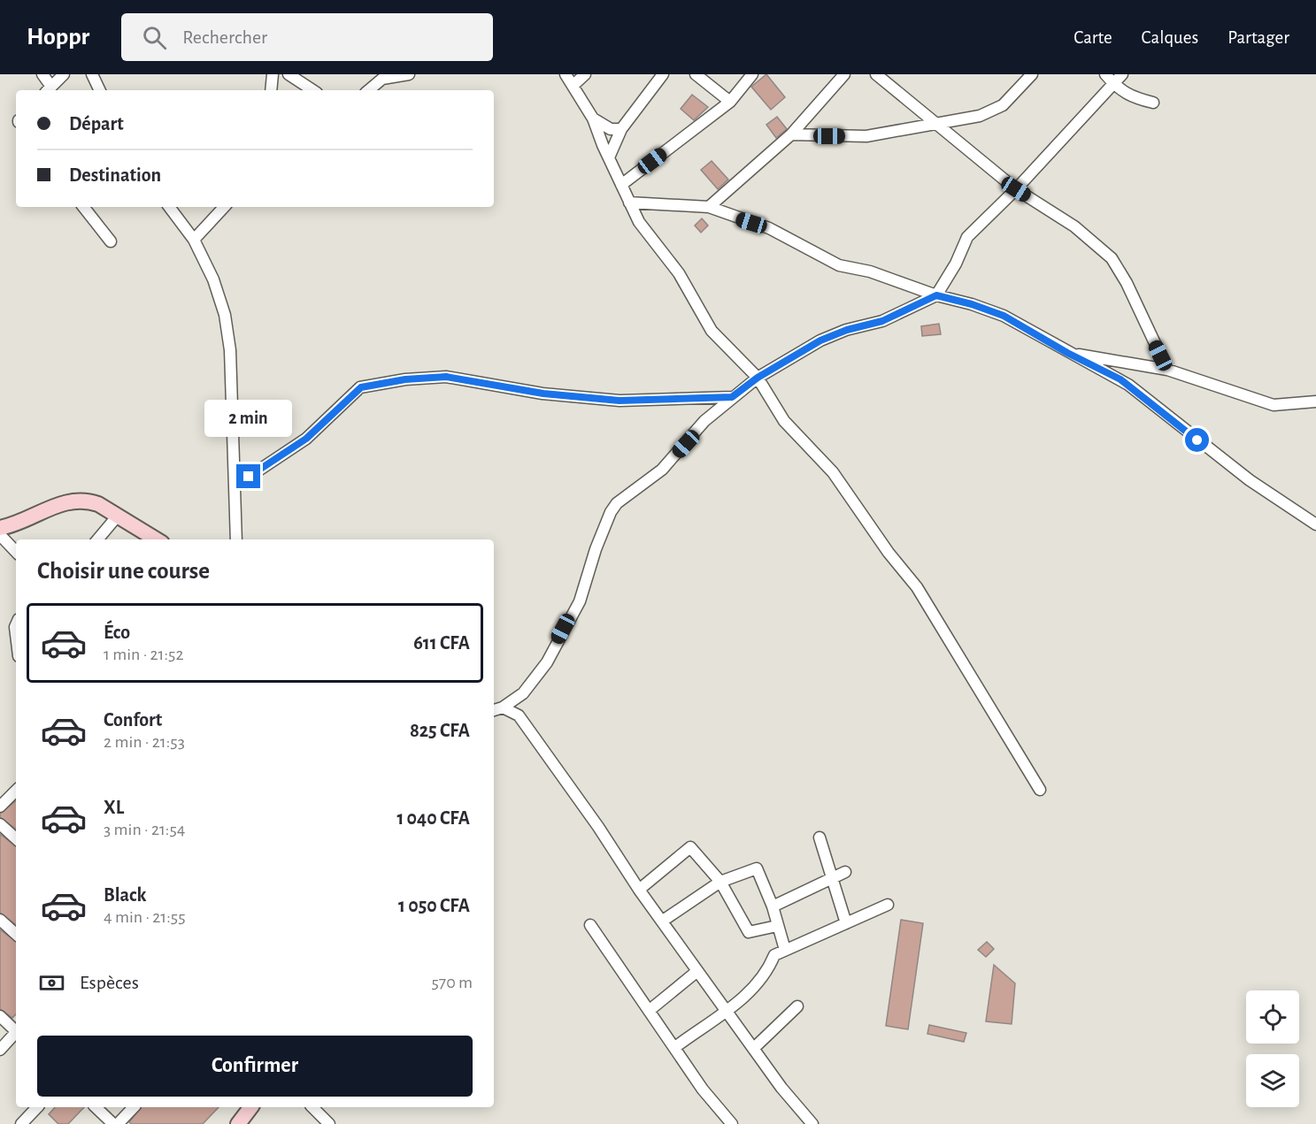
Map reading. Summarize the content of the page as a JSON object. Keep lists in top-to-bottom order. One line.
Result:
{"page":{"header":"Hoppr","search":"Rechercher","nav":["Carte","Calques","Partager"],"banner":["Départ","Destination"],"bubble":"2 min","heading":"Choisir une course","list":[{"name":"Éco","note":"1 min · 21:52","value":"611 CFA"},{"name":"Confort","note":"2 min · 21:53","value":"825 CFA"},{"name":"XL","note":"3 min · 21:54","value":"1 040 CFA"},{"name":"Black","note":"4 min · 21:55","value":"1 050 CFA"}],"pay":["Espèces","570 m"],"buttons":"Confirmer"}}
